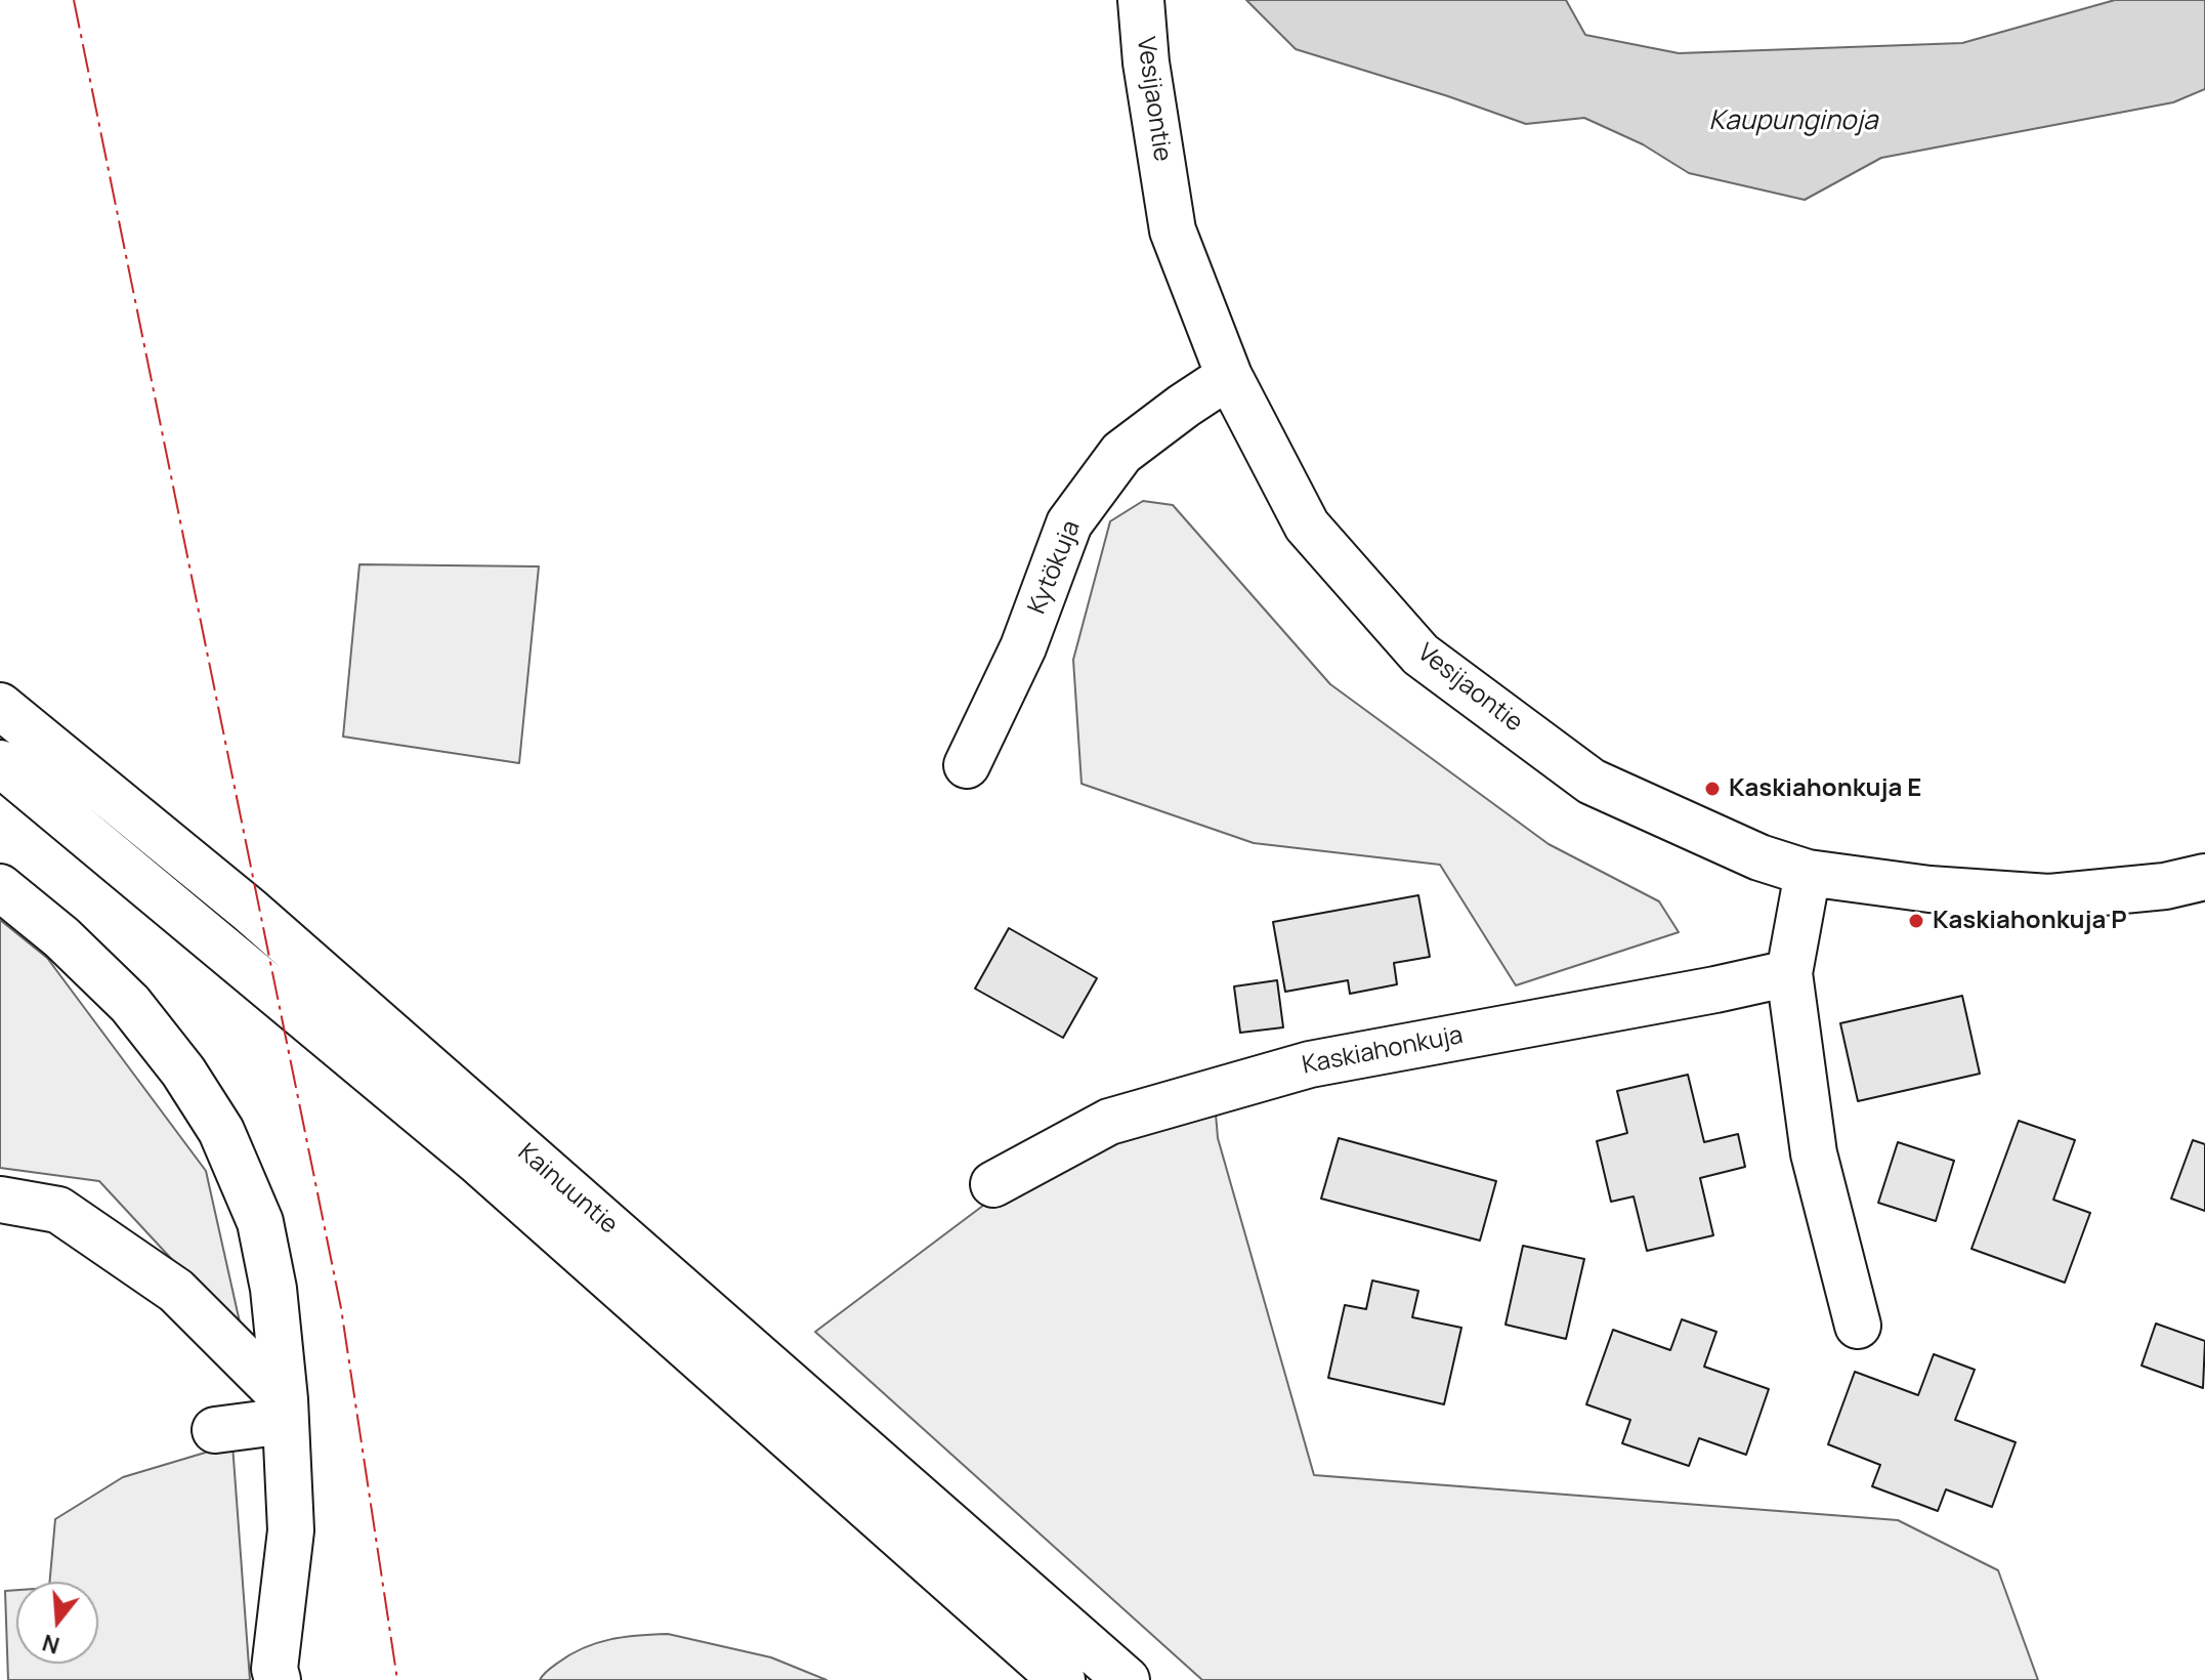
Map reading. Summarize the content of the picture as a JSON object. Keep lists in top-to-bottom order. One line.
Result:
{"streets":{"main road":["Vesijaontie","Kytökuja","Kaskiahonkuja","Kainuuntie"]},"crossings":[["Vesijaontie","Kytökuja"]],"water":["Kaupunginoja"],"places":["Kaskiahonkuja E","Kaskiahonkuja P"],"north":"bottom"}
